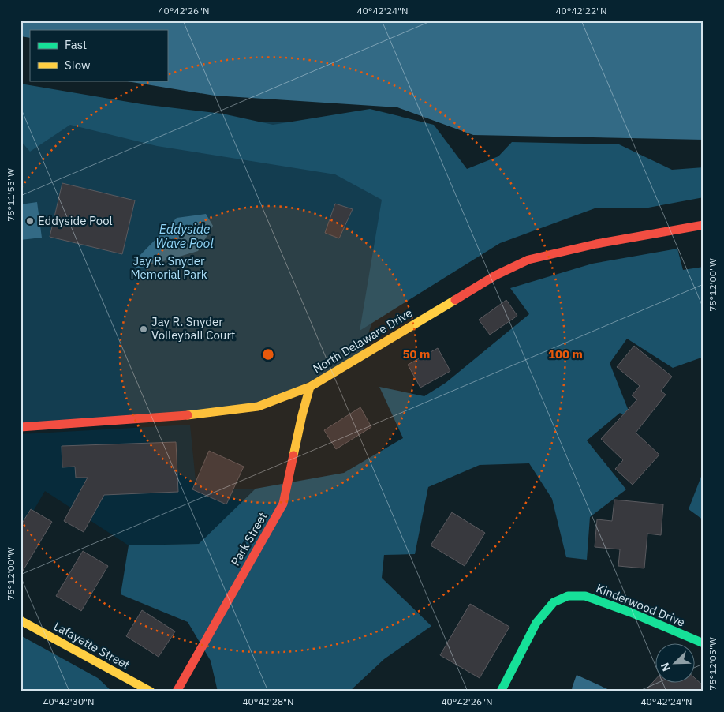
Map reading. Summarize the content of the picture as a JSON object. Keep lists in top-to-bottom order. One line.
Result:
{"streets":{"street":["North Delaware Drive","Park Street","Kinderwood Drive","Lafayette Street"]},"crossings":[["North Delaware Drive","Park Street"]],"water":["Eddyside Wave Pool"],"parks":["Jay R. Snyder Memorial Park"],"places":["Eddyside Pool","Jay R. Snyder Volleyball Court"],"legend":["Fast","Slow"],"north":"bottom left","coordinates":["40°42'26\"N","40°42'24\"N","40°42'22\"N","75°11'55\"W","75°12'00\"W","75°12'05\"W","40°42'30\"N","40°42'28\"N"],"rings":["50 m","100 m"]}
